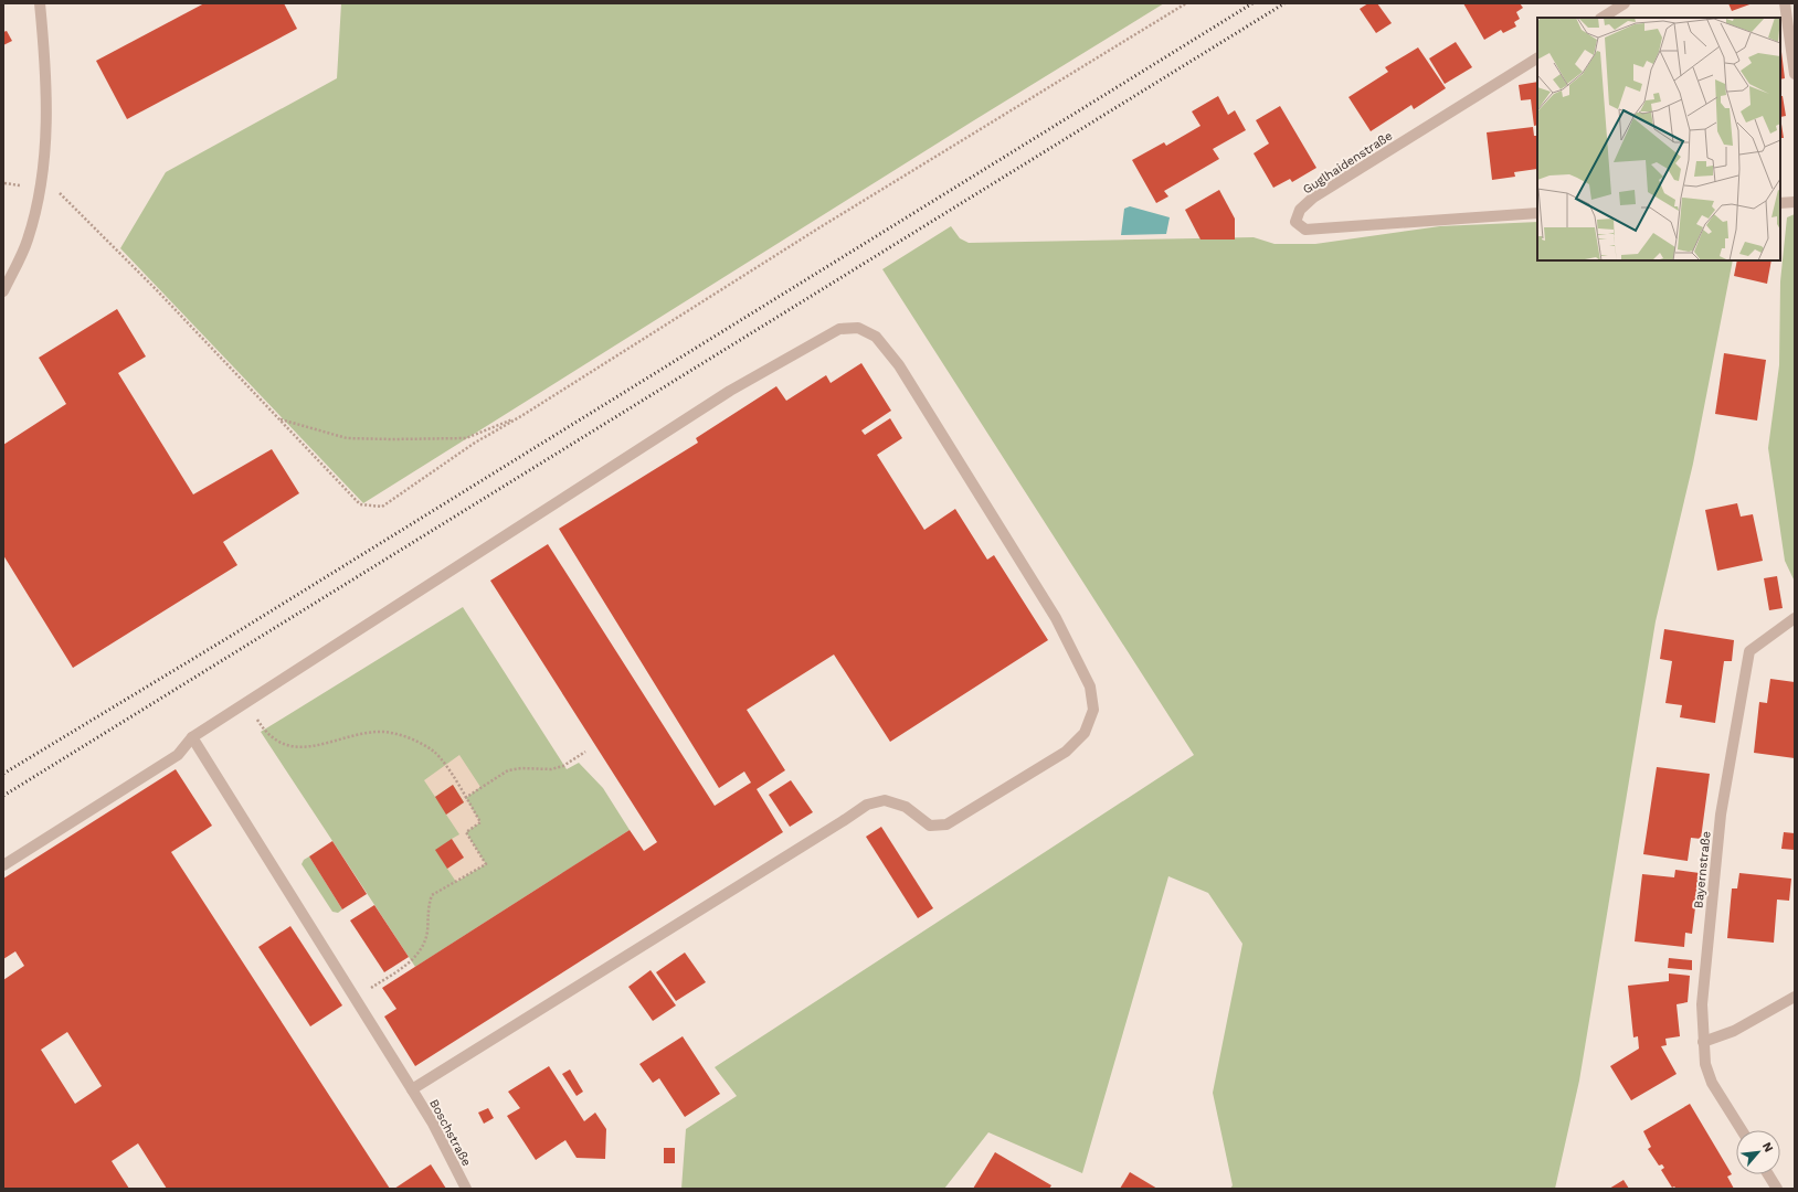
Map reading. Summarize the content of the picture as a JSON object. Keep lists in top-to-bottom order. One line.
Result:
{"streets":{"street":["Guglhaidenstraße","Bayernstraße","Boschstraße"]},"north":"top right"}
